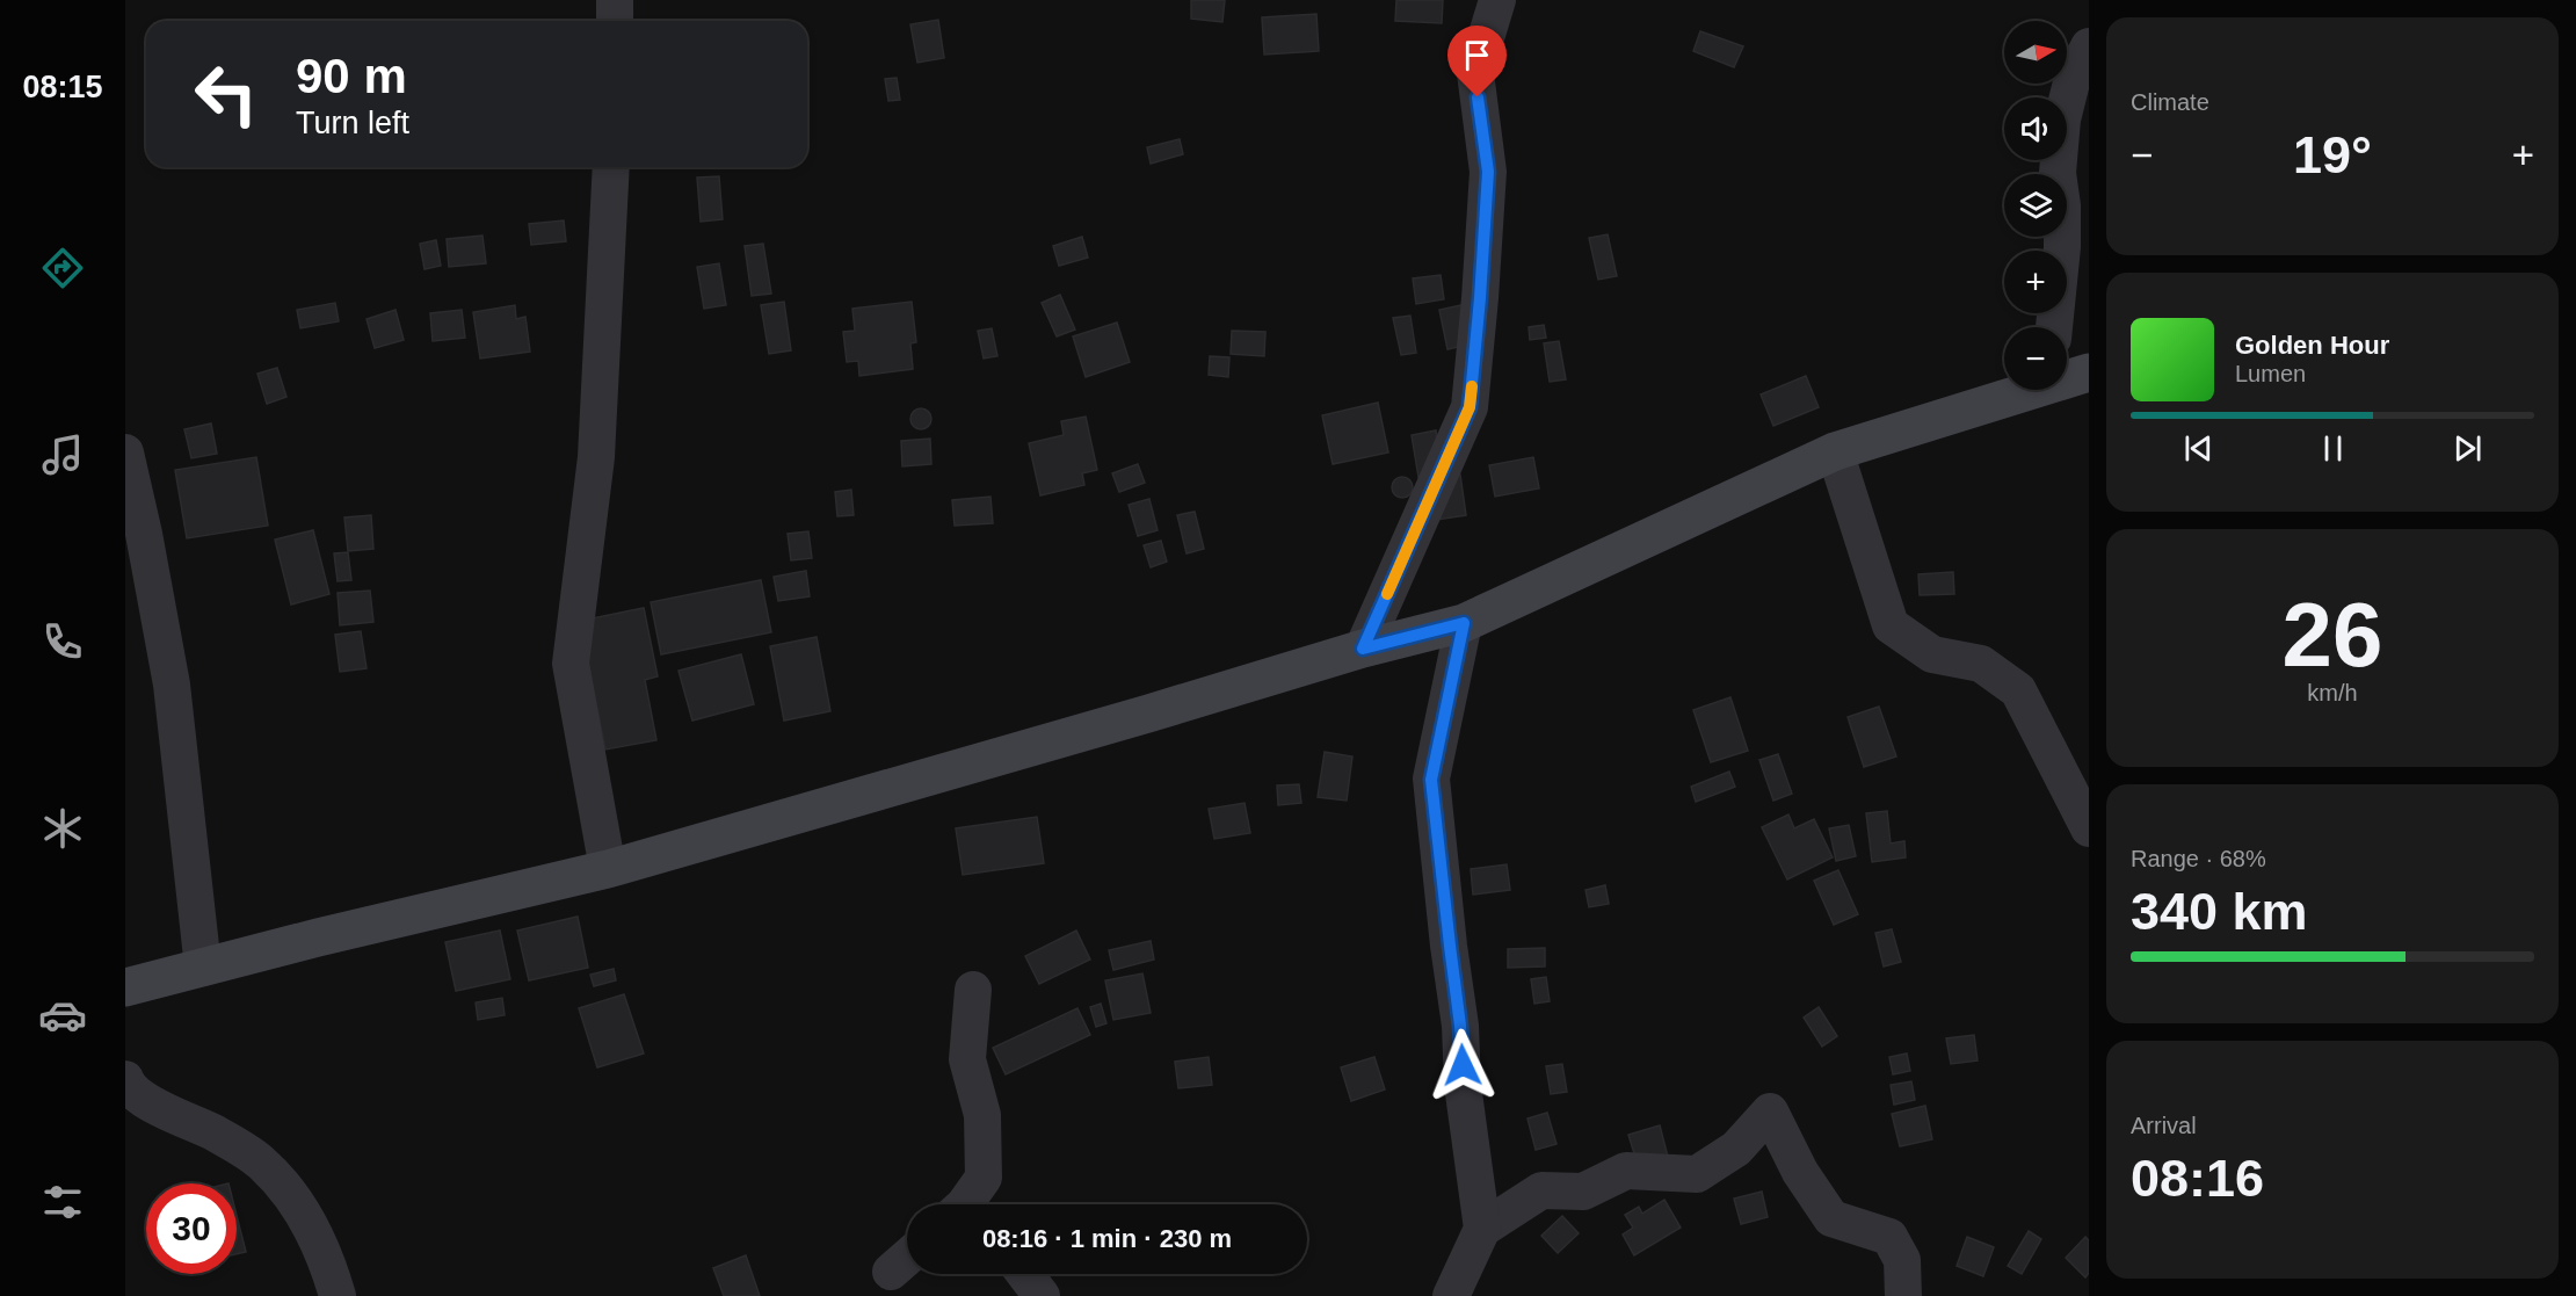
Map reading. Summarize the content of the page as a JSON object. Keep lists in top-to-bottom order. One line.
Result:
{"north":"right","page":{"tabs":"08:15","tile":["Climate",["26","km/h"],["Range · 68%","340 km"],["Arrival","08:16"]],"map_buttons":["+","−"],"turn":["90 m","Turn left"],"heat":["−","19°","+"],"song":["Golden Hour","Lumen"],"limit":"30","trip":"08:16 · 1 min · 230 m"}}
